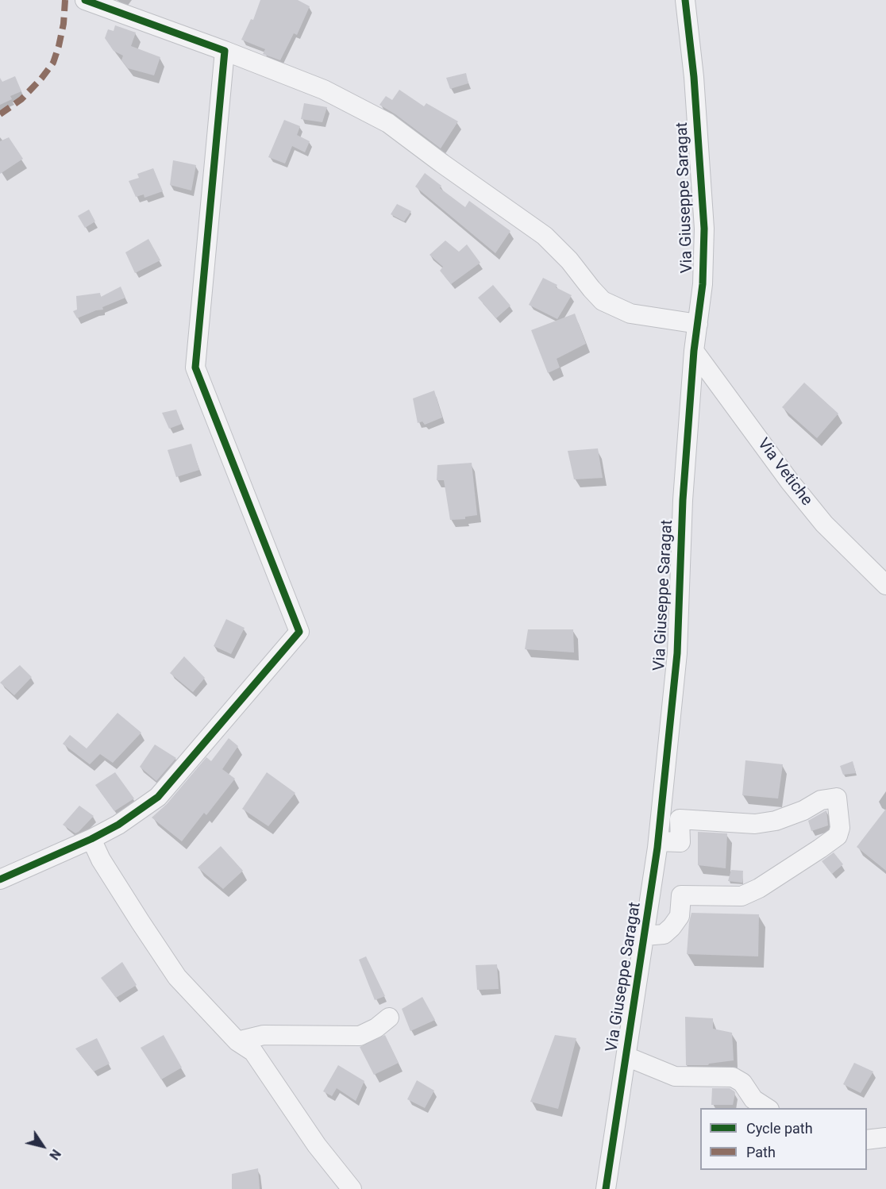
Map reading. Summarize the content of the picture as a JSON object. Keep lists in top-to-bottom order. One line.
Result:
{"streets":{"street":["Via Giuseppe Saragat","Via Vetiche"]},"crossings":[["Via Giuseppe Saragat","Via Vetiche"]],"legend":["Cycle path","Path"],"north":"bottom right"}
